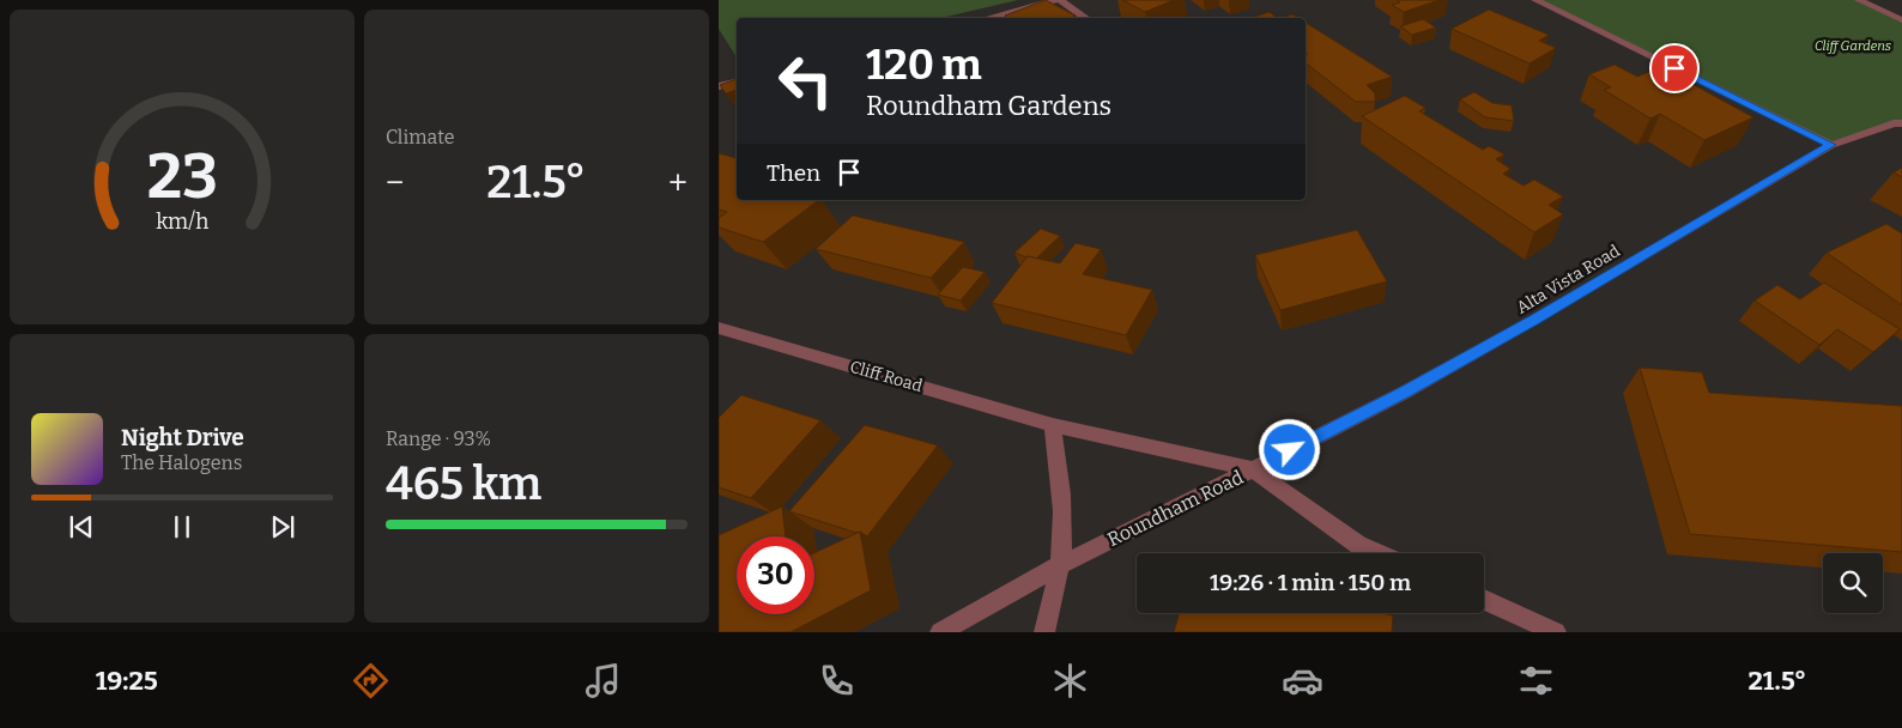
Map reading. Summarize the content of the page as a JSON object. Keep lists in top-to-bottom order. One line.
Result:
{"streets":{"street":["Alta Vista Road","Cliff Road","Roundham Road"]},"crossings":[["Alta Vista Road","Cliff Road"],["Alta Vista Road","Roundham Road"],["Cliff Road","Roundham Road"]],"parks":["Cliff Gardens"],"page":{"tile":["Climate",["Range · 93%","465 km"]],"turn":["120 m","Roundham Gardens"],"then":"Then","heat":["−","21.5°","+"],"song":["Night Drive","The Halogens"],"limit":"30","trip":"19:26 · 1 min · 150 m","tabs":["19:25","21.5°"],"gauge":["23","km/h"]}}
